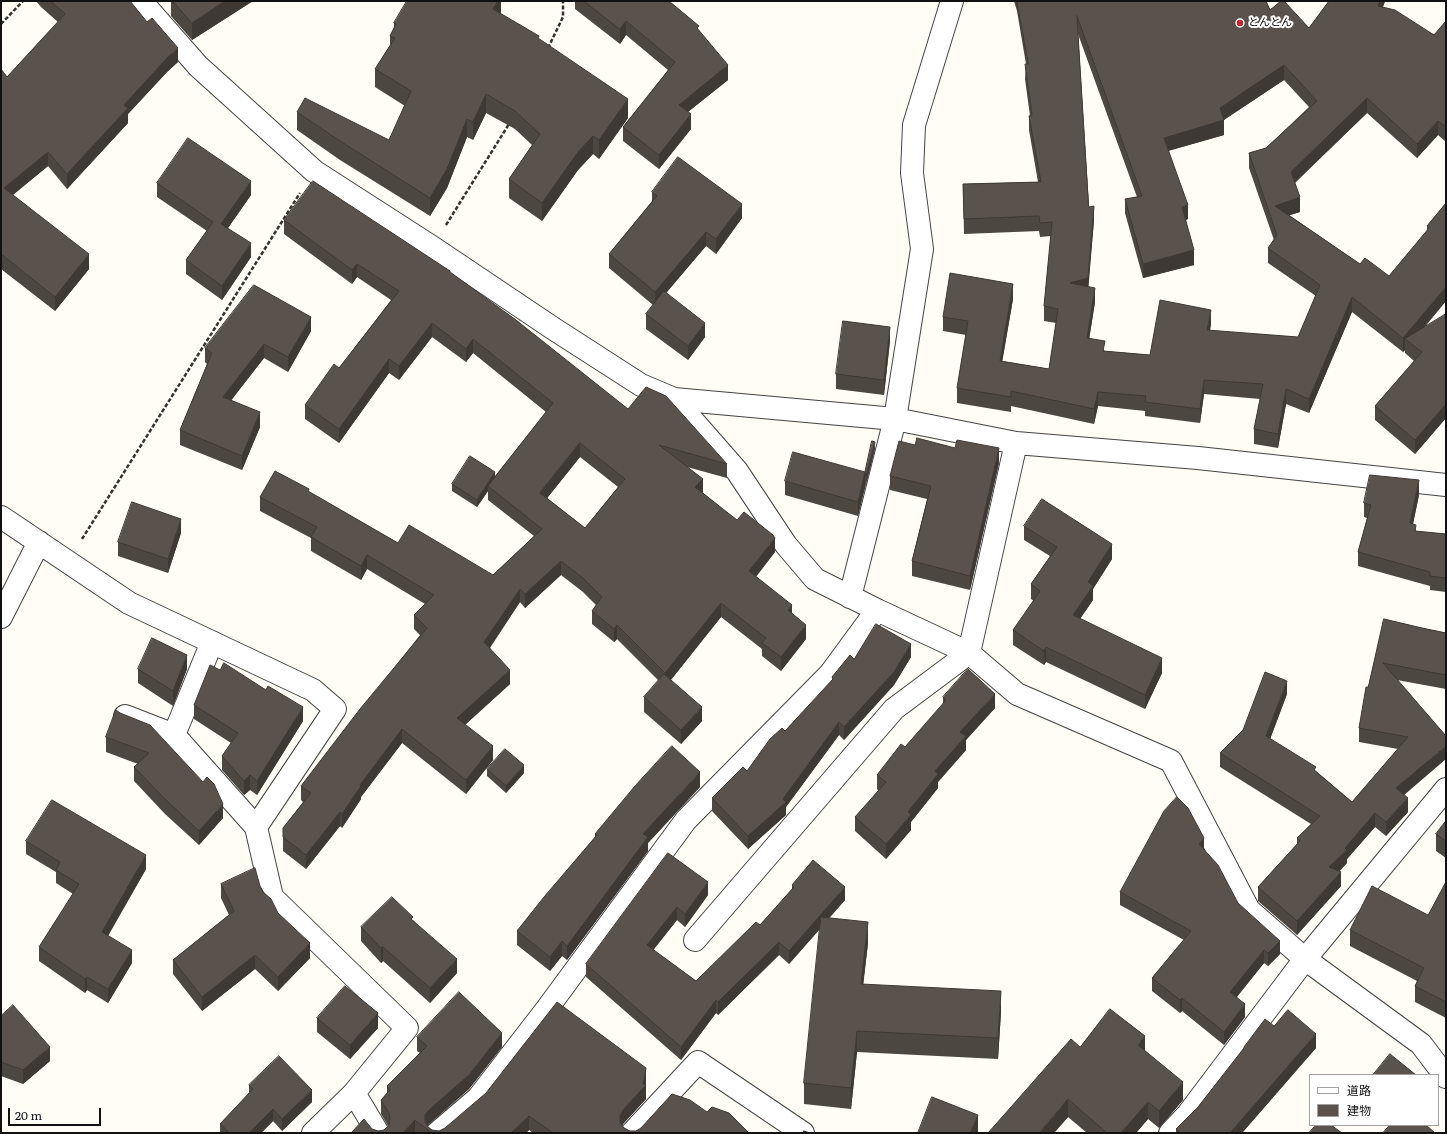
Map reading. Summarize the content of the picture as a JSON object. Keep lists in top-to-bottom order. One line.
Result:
{"places":["とんとん"],"legend":["道路","建物"],"scale_bar":"20 m"}
